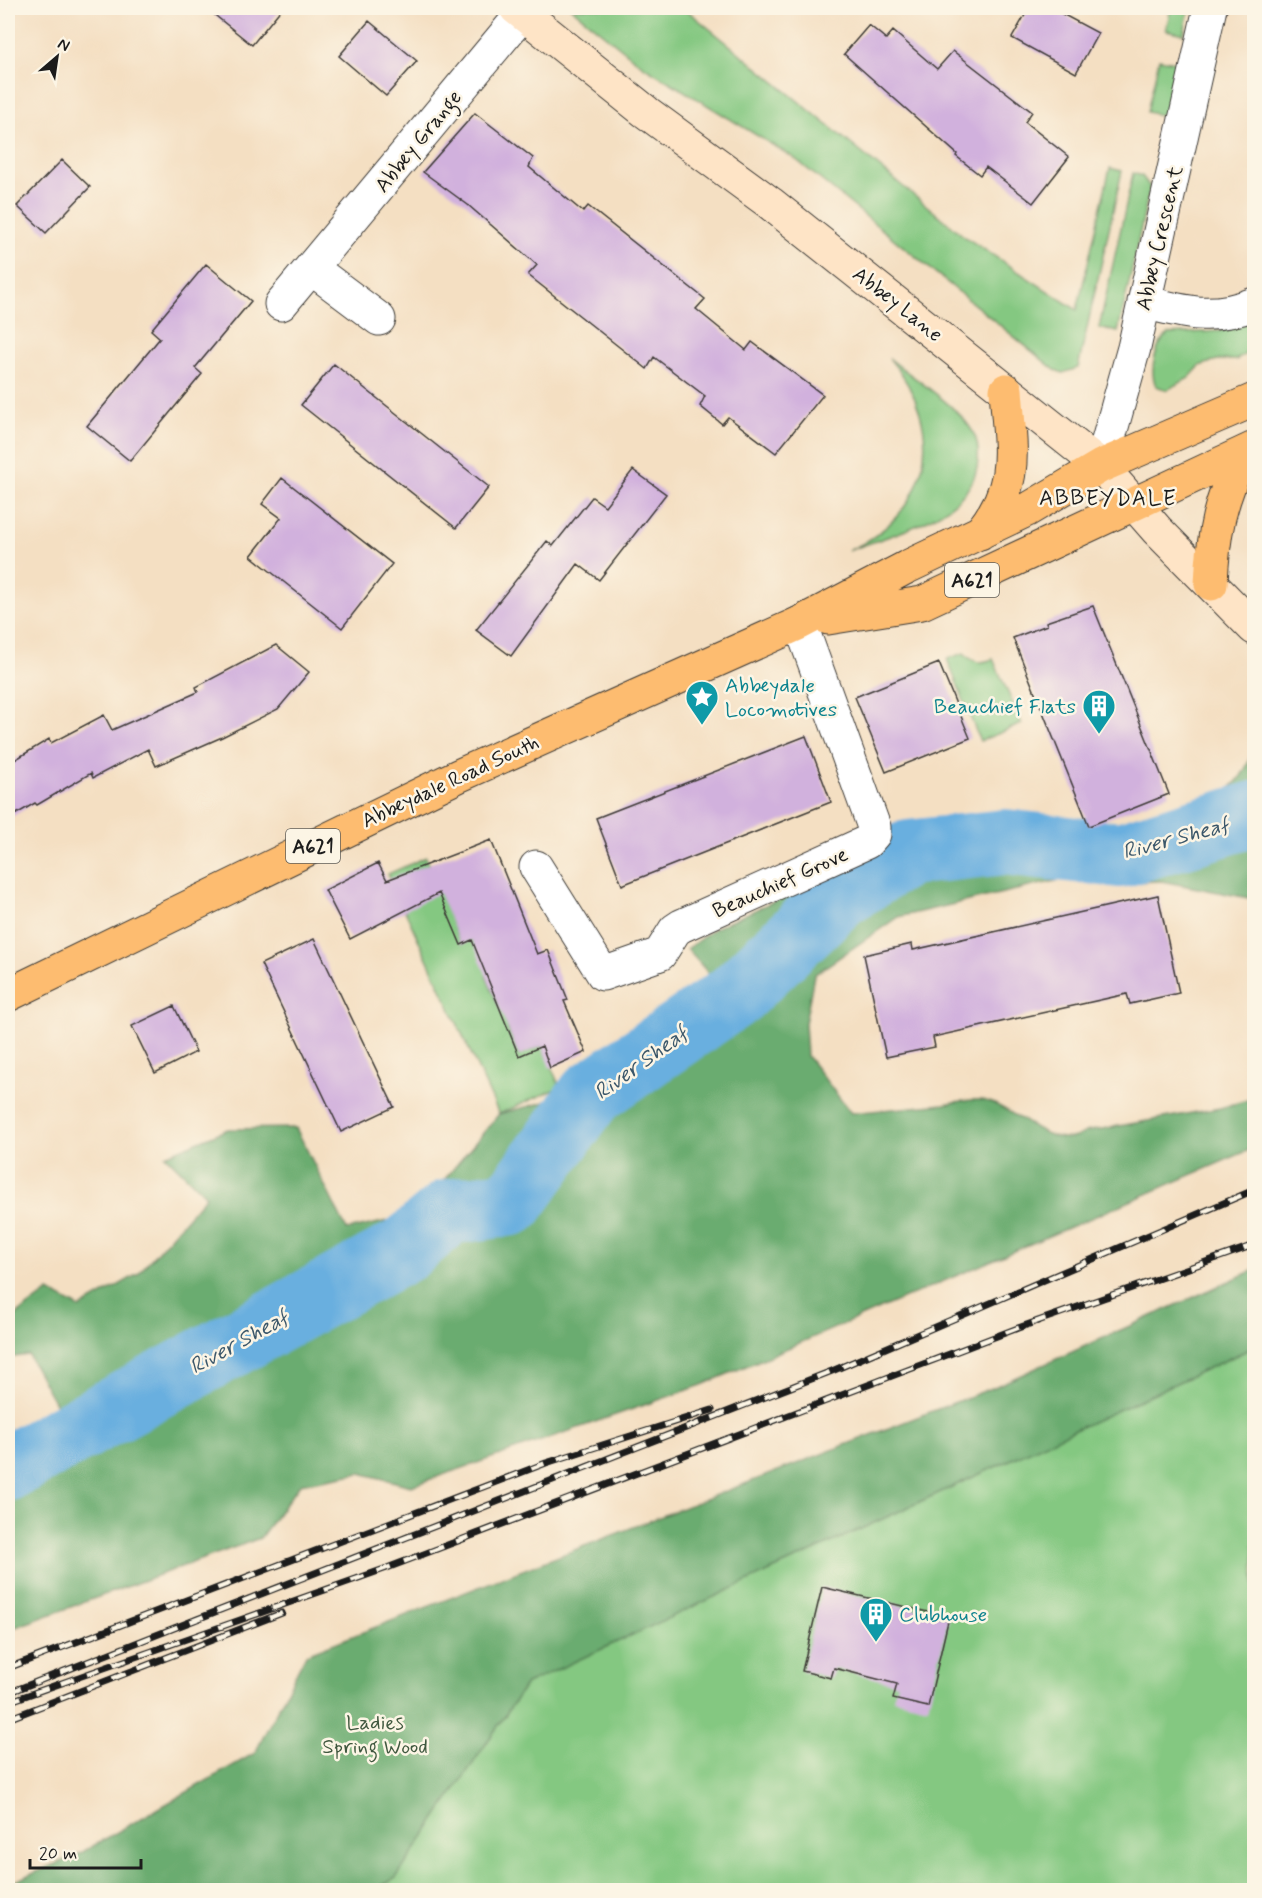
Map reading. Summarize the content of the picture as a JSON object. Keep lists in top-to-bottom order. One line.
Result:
{"streets":{"main road":["Abbey Lane","A621","Abbeydale Road South"],"street":["Abbey Grange","Abbey Crescent","Beauchief Grove"]},"crossings":[["Abbey Grange","Abbey Lane"],["Abbey Crescent","Abbey Lane"],["Abbey Crescent","Abbeydale Road South"],["Abbey Lane","Abbeydale Road South"],["Abbeydale Road South","Beauchief Grove"]],"districts":["ABBEYDALE"],"water":["River Sheaf"],"parks":["Ladies Spring Wood"],"places":{"place":["Abbeydale Locomotives"],"building":["Beauchief Flats","Clubhouse"]},"scale_bar":"20 m","north":"top right"}
